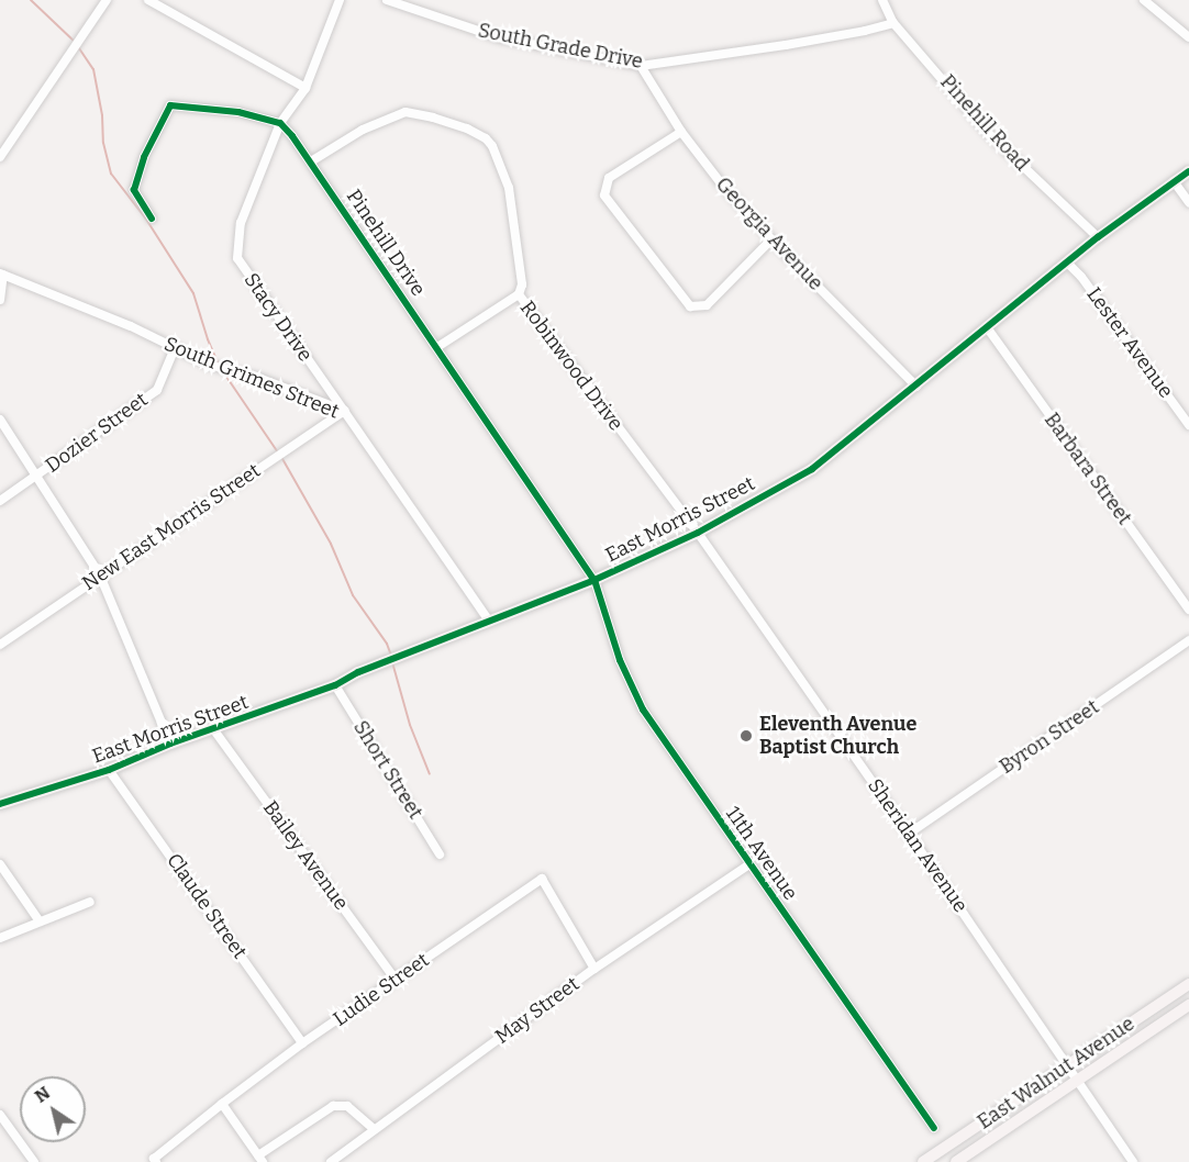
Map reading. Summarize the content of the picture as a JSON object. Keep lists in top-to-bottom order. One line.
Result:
{"streets":{"main road":["East Morris Street","East Walnut Avenue"],"street":["South Grade Drive","Pinehill Road","Georgia Avenue","Pinehill Drive","Stacy Drive","Lester Avenue","Robinwood Drive","South Grimes Street","Dozier Street","Barbara Street","New East Morris Street","Byron Street","Short Street","Sheridan Avenue","11th Avenue","Bailey Avenue","Claude Street","Ludie Street","May Street"]},"crossings":[["South Grade Drive","Pinehill Road"],["South Grade Drive","Georgia Avenue"],["Pinehill Road","East Morris Street"],["Georgia Avenue","East Morris Street"],["Pinehill Drive","Stacy Drive"],["Pinehill Drive","Robinwood Drive"],["Pinehill Drive","East Morris Street"],["Pinehill Drive","11th Avenue"],["Stacy Drive","South Grimes Street"],["Stacy Drive","New East Morris Street"],["Lester Avenue","East Morris Street"],["Robinwood Drive","East Morris Street"],["Robinwood Drive","Sheridan Avenue"],["South Grimes Street","Dozier Street"],["South Grimes Street","East Morris Street"],["South Grimes Street","New East Morris Street"],["Barbara Street","East Morris Street"],["East Morris Street","Short Street"],["East Morris Street","Sheridan Avenue"],["East Morris Street","11th Avenue"],["East Morris Street","Bailey Avenue"],["East Morris Street","Claude Street"],["Byron Street","Sheridan Avenue"],["Sheridan Avenue","East Walnut Avenue"],["11th Avenue","May Street"],["Bailey Avenue","Ludie Street"],["Claude Street","Ludie Street"],["Ludie Street","May Street"]],"places":["Eleventh Avenue Baptist Church"],"north":"top left"}
